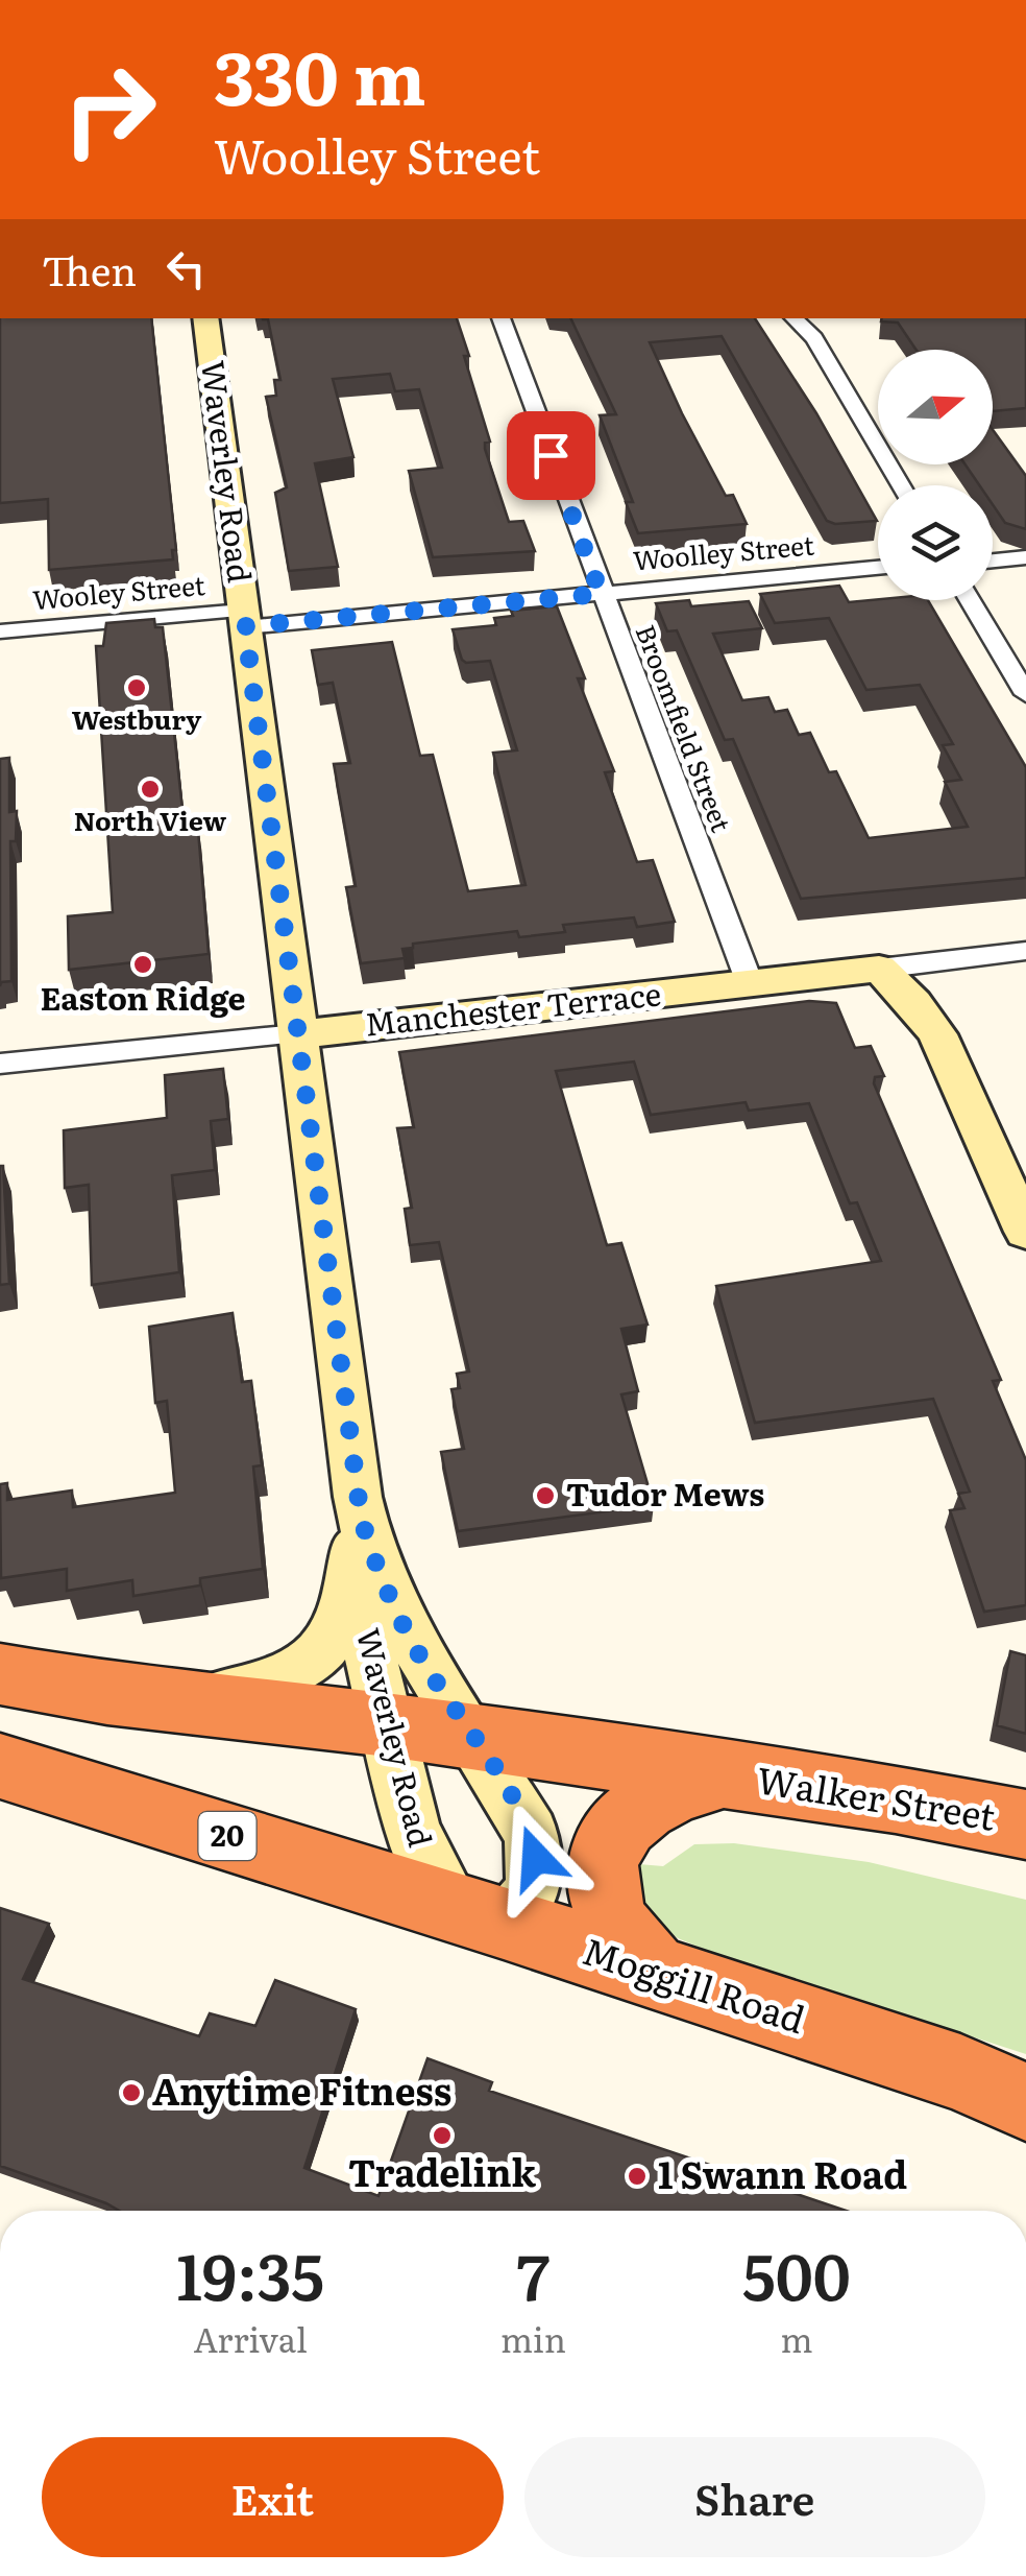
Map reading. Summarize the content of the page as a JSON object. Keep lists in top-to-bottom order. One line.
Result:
{"streets":{"highway":["Walker Street","20","Moggill Road"],"street":["Waverley Road","Woolley Street","Wooley Street","Broomfield Street","Manchester Terrace"]},"crossings":[["Waverley Road","Woolley Street"],["Waverley Road","Wooley Street"],["Waverley Road","Manchester Terrace"],["Waverley Road","Moggill Road"],["Woolley Street","Wooley Street"],["Woolley Street","Broomfield Street"],["Broomfield Street","Manchester Terrace"]],"places":["Westbury","North View","Easton Ridge","Tudor Mews","Anytime Fitness","Tradelink","1 Swann Road"],"north":"right","page":{"turn":["330 m","Woolley Street"],"then":"Then","eta":["19:35","Arrival","7","min","500","m"],"buttons":["Exit","Share"]}}
